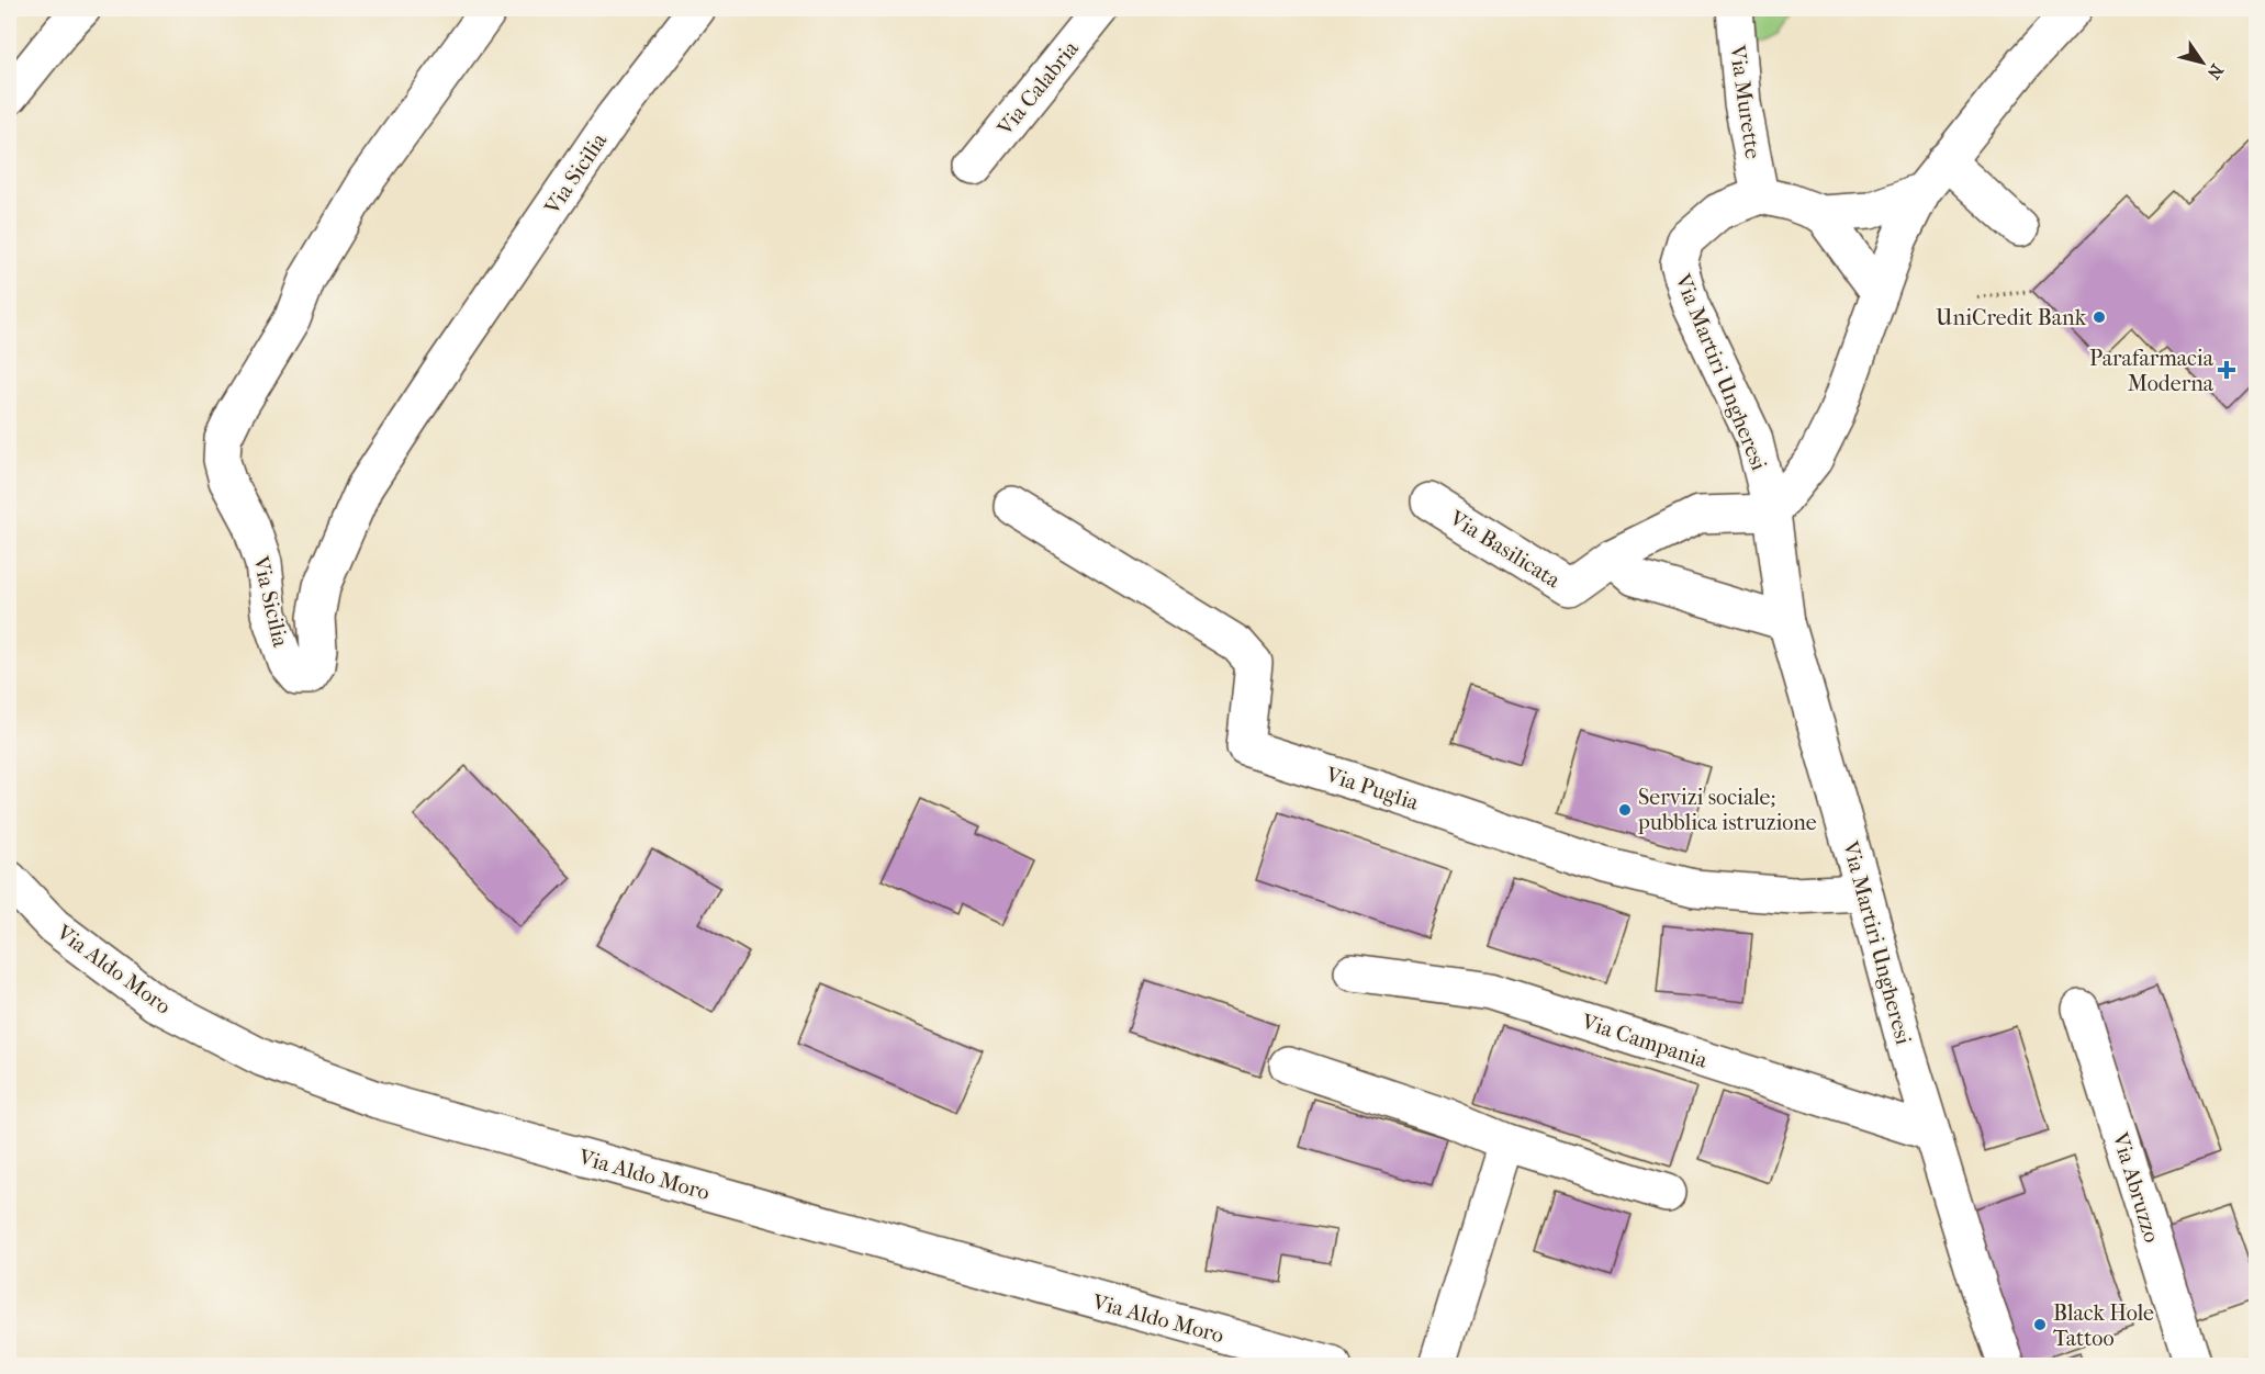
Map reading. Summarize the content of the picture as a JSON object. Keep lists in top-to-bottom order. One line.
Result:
{"streets":{"street":["Via Calabria","Via Murette","Via Sicilia","Via Martiri Ungheresi","Via Basilicata","Via Puglia","Via Aldo Moro","Via Campania","Via Abruzzo"]},"crossings":[["Via Murette","Via Martiri Ungheresi"],["Via Martiri Ungheresi","Via Basilicata"],["Via Martiri Ungheresi","Via Puglia"],["Via Martiri Ungheresi","Via Campania"]],"places":{"other":["UniCredit Bank","Servizi sociale; pubblica istruzione","Black Hole Tattoo"],"health":["Parafarmacia Moderna"]},"north":"bottom right"}
